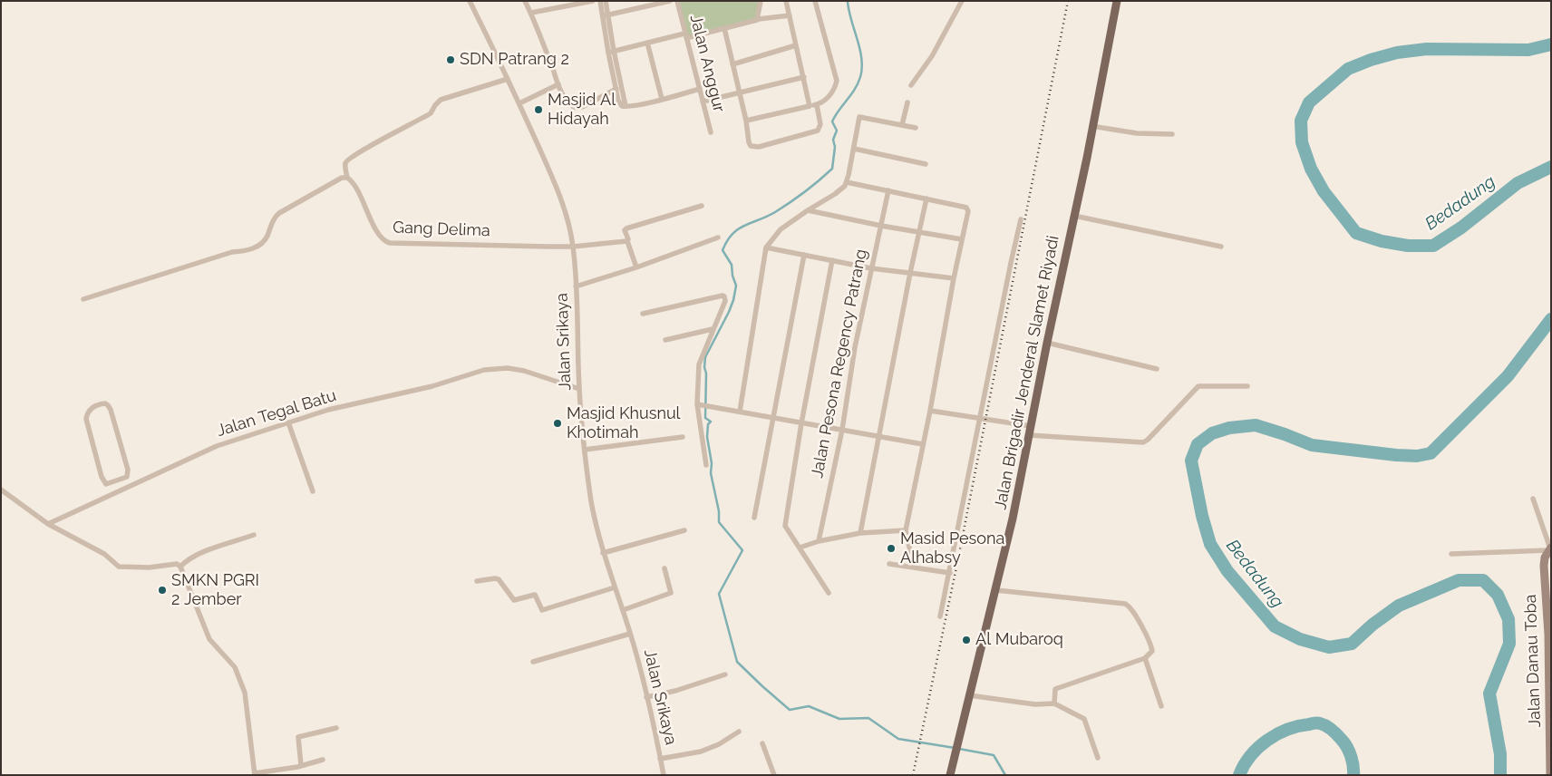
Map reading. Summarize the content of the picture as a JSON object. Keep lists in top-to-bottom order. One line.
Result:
{"streets":{"main road":["Jalan Brigadir Jenderal Slamet Riyadi","Jalan Danau Toba"],"street":["Jalan Anggur","Gang Delima","Jalan Srikaya","Jalan Pesona Regency Patrang","Jalan Tegal Batu"]},"crossings":[["Gang Delima","Jalan Srikaya"],["Jalan Srikaya","Jalan Tegal Batu"]],"water":["Bedadung"],"places":["SDN Patrang 2","Masjid Al Hidayah","Masjid Khusnul Khotimah","Masid Pesona Alhabsy","SMKN PGRI 2 Jember","Al Mubaroq"]}
